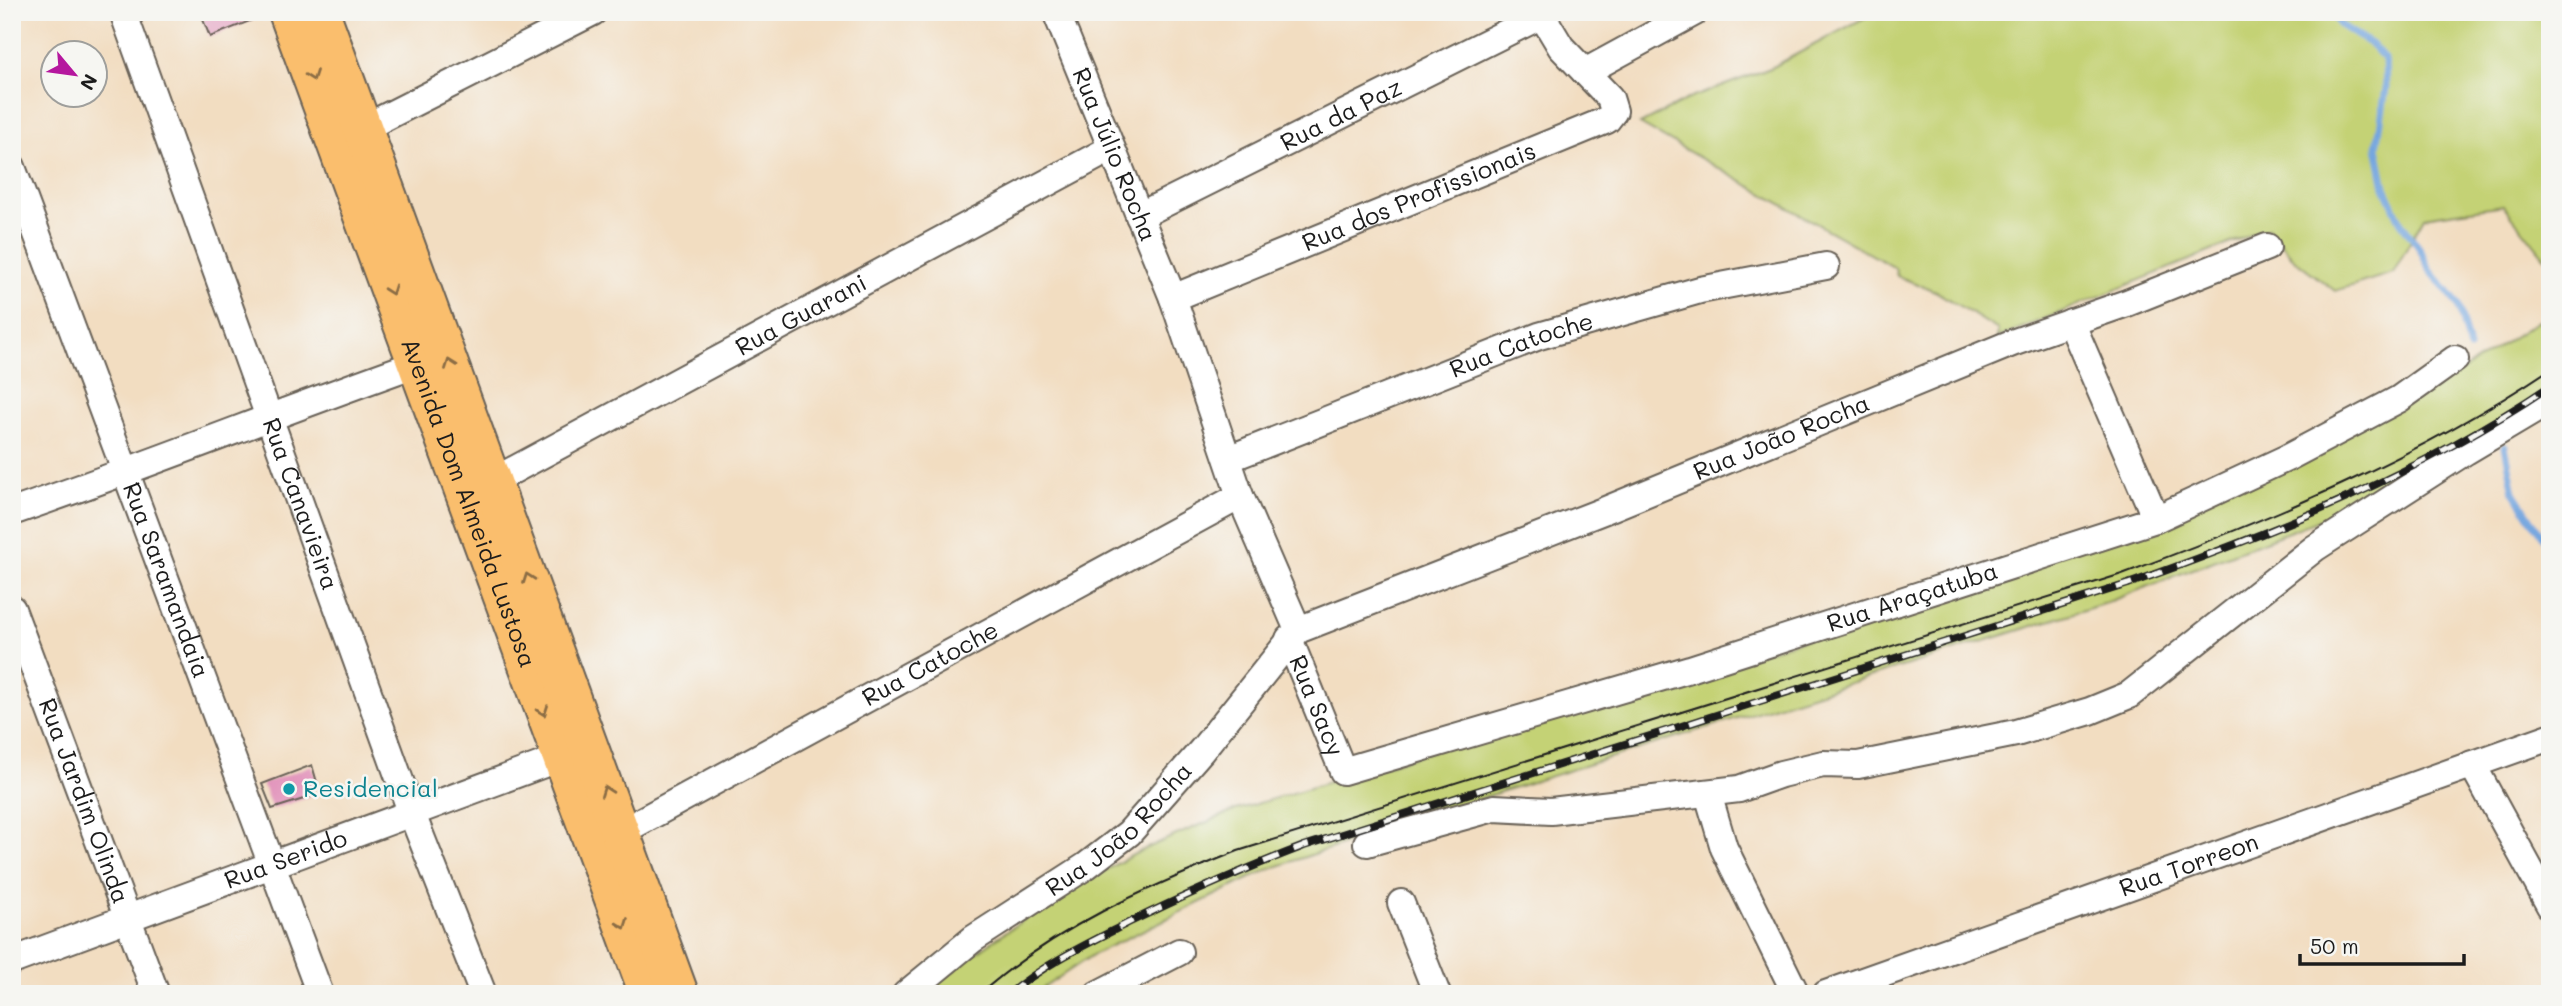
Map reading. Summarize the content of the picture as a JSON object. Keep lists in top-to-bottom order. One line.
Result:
{"streets":{"main road":["Avenida Dom Almeida Lustosa"],"street":["Rua da Paz","Rua Júlio Rocha","Rua dos Profissionais","Rua Guarani","Rua Catoche","Rua João Rocha","Rua Canavieira","Rua Saramandaia","Rua Araçatuba","Rua Sacy","Rua Jardim Olinda","Rua Serido","Rua Torreon"]},"crossings":[["Rua da Paz","Rua Júlio Rocha"],["Rua da Paz","Rua dos Profissionais"],["Rua Júlio Rocha","Rua dos Profissionais"],["Rua Júlio Rocha","Rua Guarani"],["Rua Guarani","Avenida Dom Almeida Lustosa"],["Rua Catoche","Avenida Dom Almeida Lustosa"],["Rua João Rocha","Rua Sacy"],["Avenida Dom Almeida Lustosa","Rua Serido"],["Rua Canavieira","Rua Serido"],["Rua Saramandaia","Rua Serido"],["Rua Araçatuba","Rua Sacy"],["Rua Jardim Olinda","Rua Serido"]],"places":["Residencial"],"scale_bar":"50 m","north":"bottom right"}
